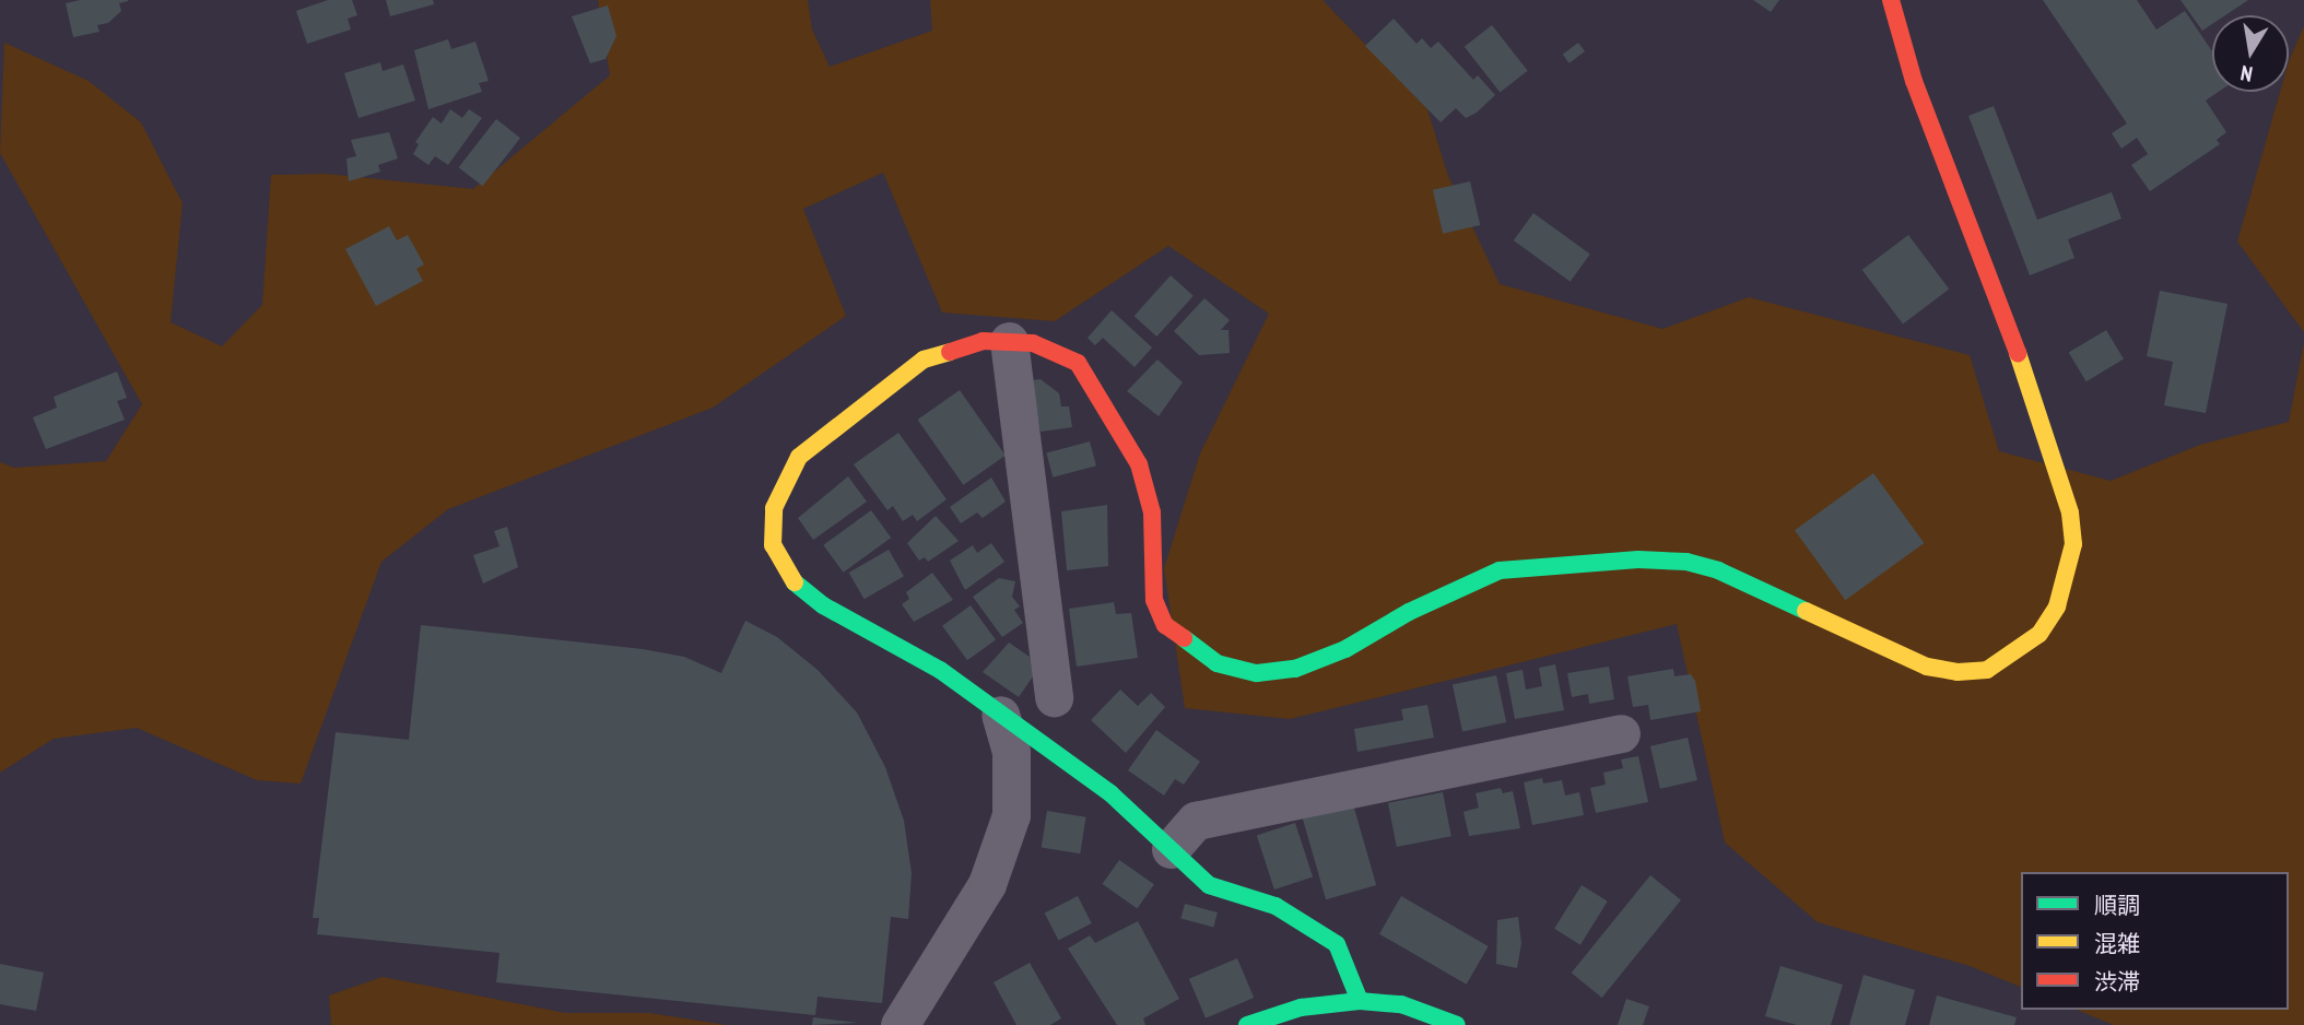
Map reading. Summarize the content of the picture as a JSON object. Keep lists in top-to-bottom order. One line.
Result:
{"legend":["順調","混雑","渋滞"],"north":"bottom"}
